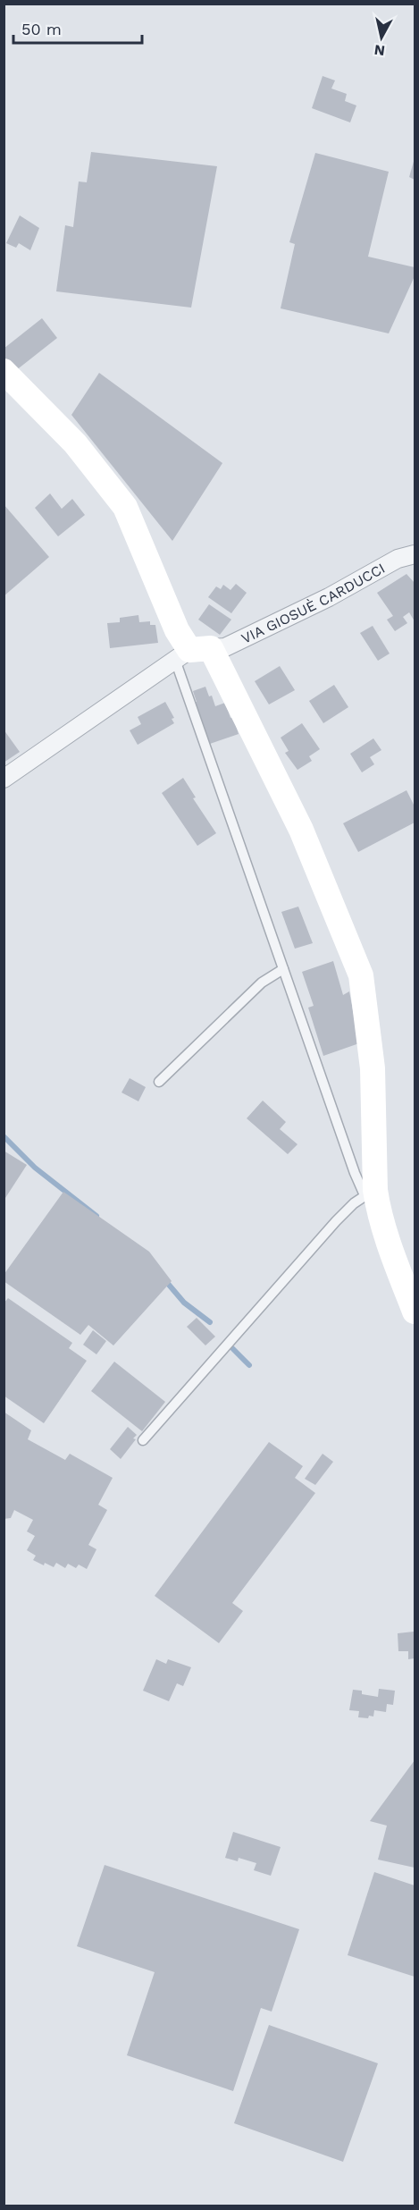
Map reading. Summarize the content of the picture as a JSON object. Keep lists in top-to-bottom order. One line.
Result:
{"streets":{"street":["VIA GIOSUÈ CARDUCCI"]},"scale_bar":"50 m","north":"bottom"}
